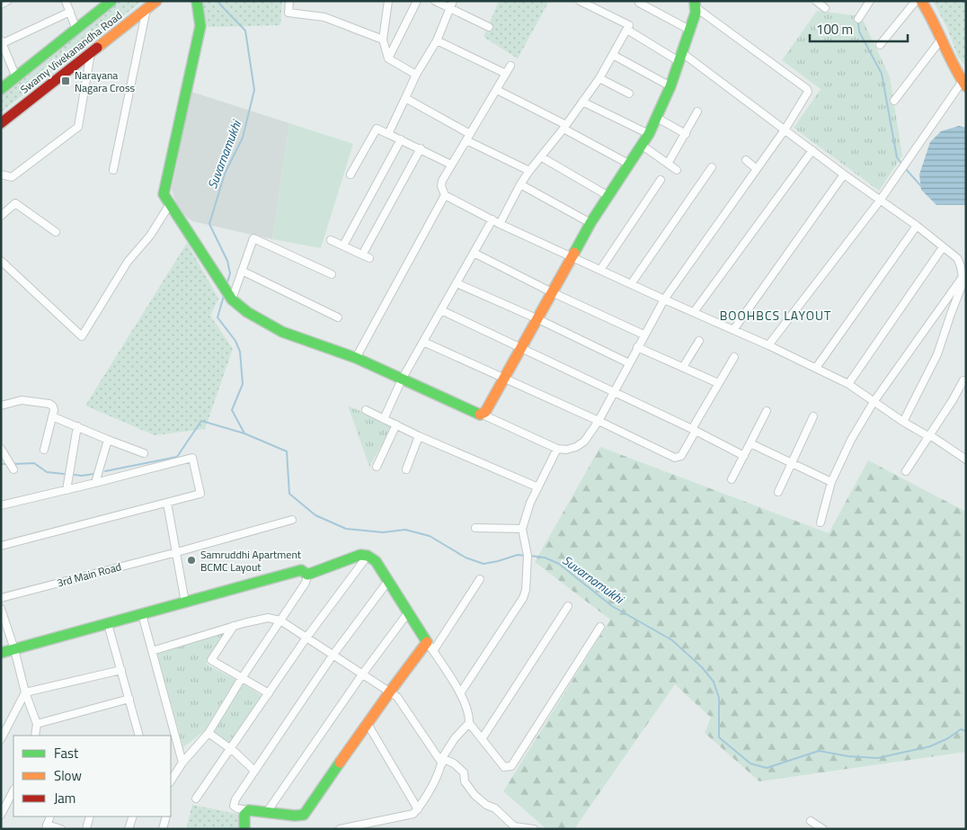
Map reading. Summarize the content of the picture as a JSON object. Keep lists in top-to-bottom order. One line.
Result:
{"streets":{"street":["Swamy Vivekanandha Road","3rd Main Road"]},"districts":["BOOHBCS LAYOUT"],"water":["Suvarnamukhi"],"places":{"transit":["Narayana Nagara Cross"],"other":["Samruddhi Apartment BCMC Layout"]},"legend":["Fast","Slow","Jam"],"scale_bar":"100 m"}
